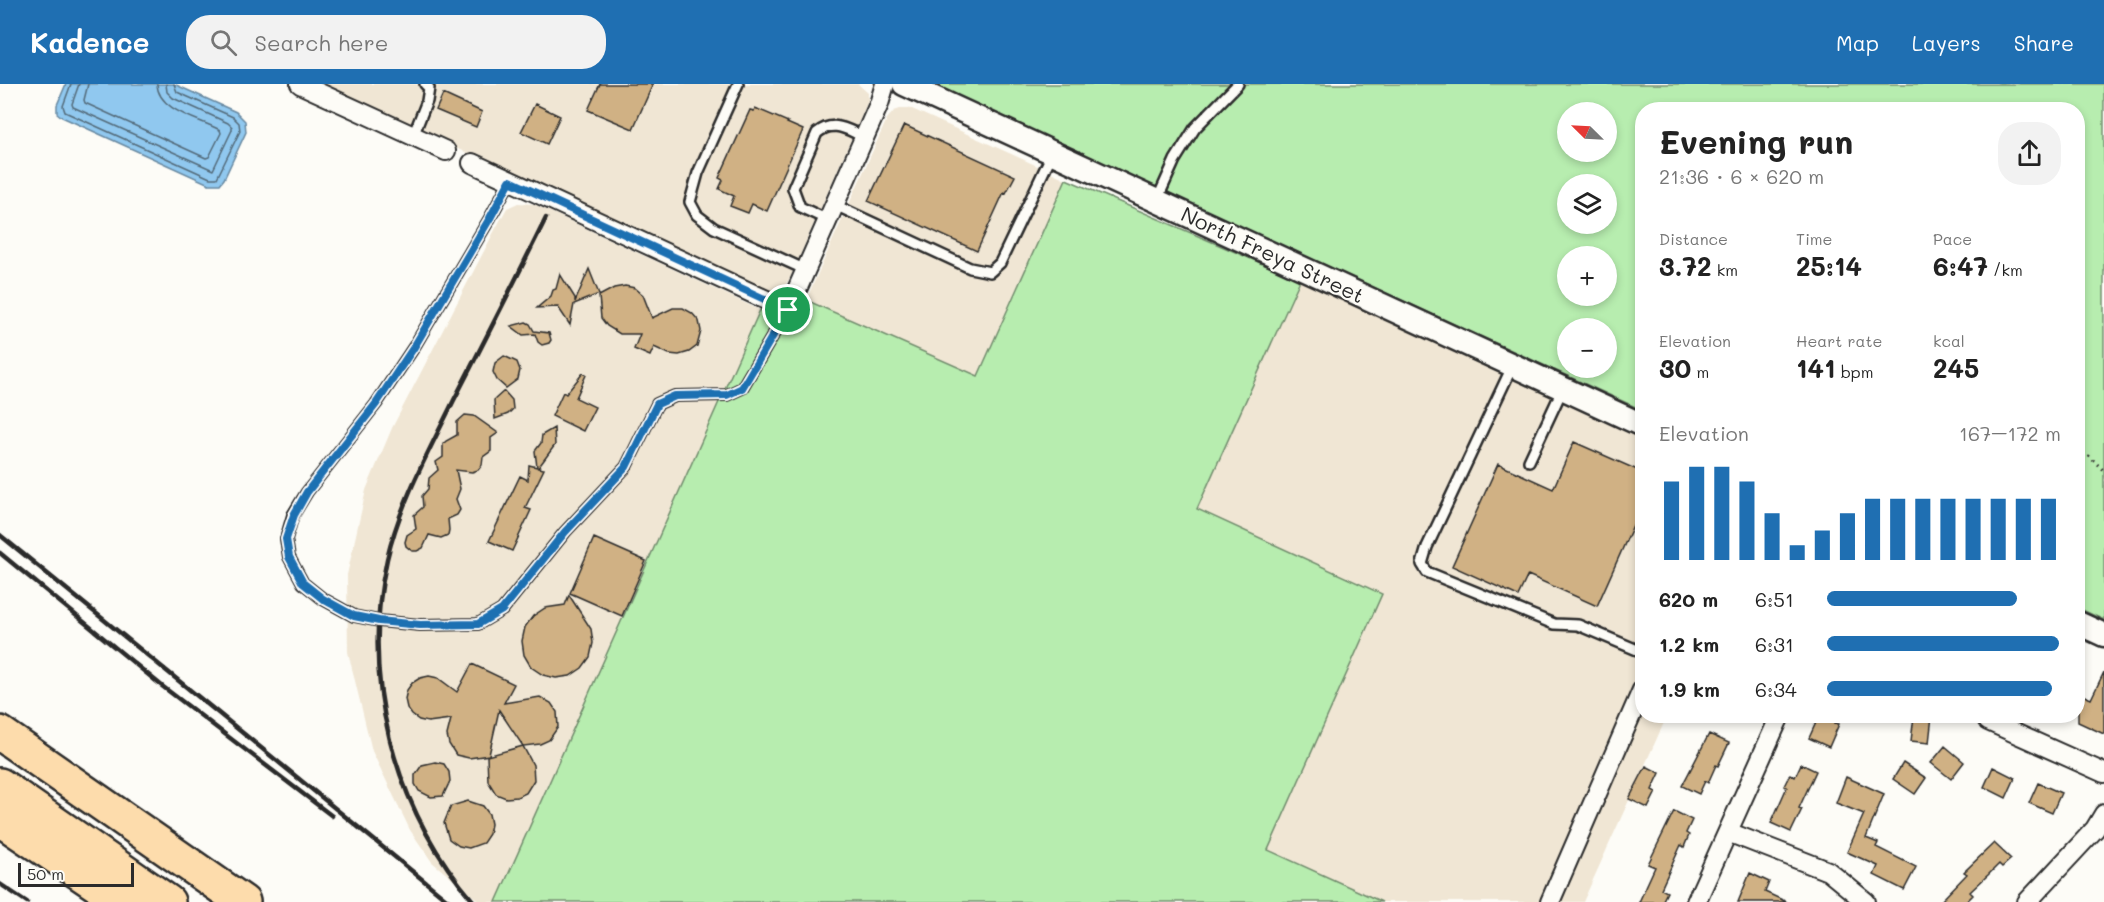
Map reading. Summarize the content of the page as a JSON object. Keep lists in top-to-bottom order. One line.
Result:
{"streets":{"street":["North Freya Street"]},"scale_bar":"50 m","north":"top left","page":{"header":"Kadence","search":"Search here","nav":["Map","Layers","Share"],"map_buttons":["+","−"],"heading":["Evening run","21:36 · 6 × 620 m"],"stats":[["Distance","3.72 km"],["Time","25:14"],["Pace","6:47 /km"],["Elevation","30 m"],["Heart rate","141 bpm"],["kcal","245"]],"chart":["Elevation","167–172 m"],"list":[{"name":"620 m","note":"6:51"},{"name":"1.2 km","note":"6:31"},{"name":"1.9 km","note":"6:34"}],"scale":"50 m"}}
